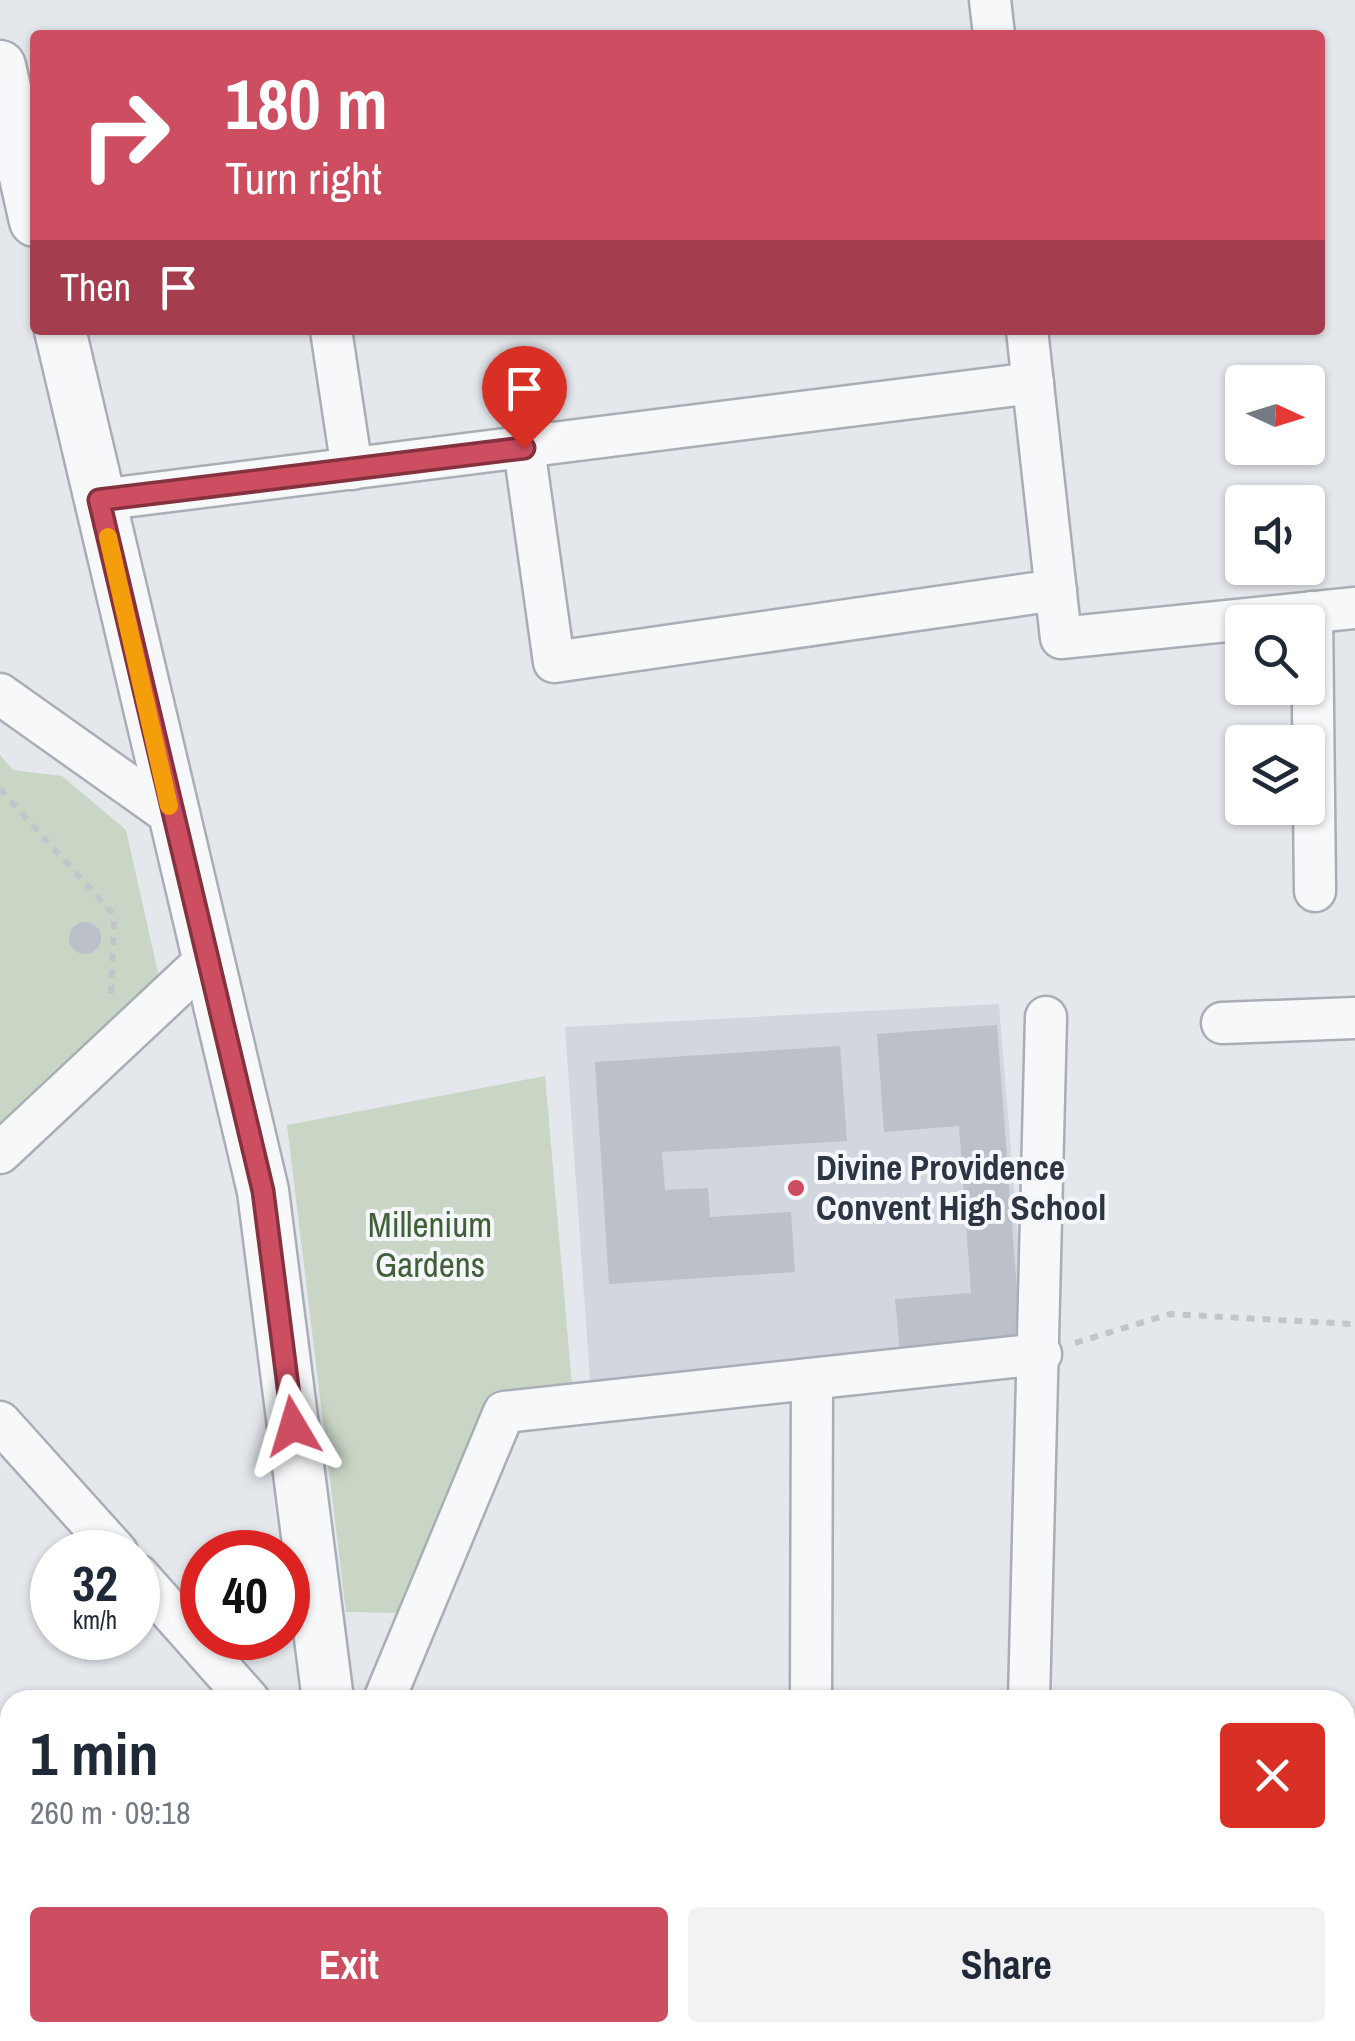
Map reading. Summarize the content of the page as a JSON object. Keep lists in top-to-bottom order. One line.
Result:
{"parks":["Millenium Gardens"],"places":["Divine Providence Convent High School"],"north":"right","page":{"turn":["180 m","Turn right"],"then":"Then","speed":"32 km/h","limit":"40","heading":["1 min","260 m · 09:18"],"buttons":["Exit","Share"]}}
